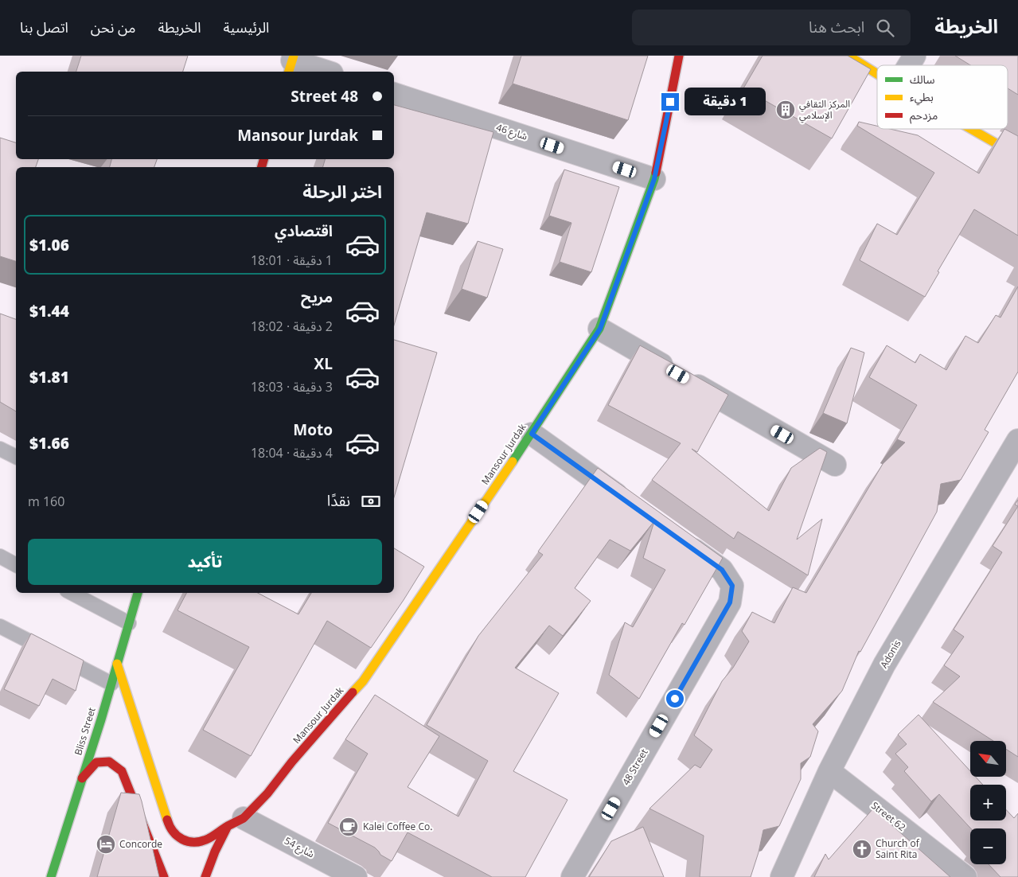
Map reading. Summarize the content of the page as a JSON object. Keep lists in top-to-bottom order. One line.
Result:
{"streets":{"street":["شارع 46","Mansour Jurdak","Adonis","Bliss Street","48 Street","Street 62","شارع 54"]},"crossings":[["شارع 46","Mansour Jurdak"],["Mansour Jurdak","Bliss Street"],["Mansour Jurdak","شارع 54"],["Adonis","Street 62"]],"places":{"building":["المركز الثقافي الإسلامي"],"cafe":["Kalei Coffee Co."],"hotel":["Concorde"],"church":["Church of Saint Rita"]},"legend":["سالك","بطيء","مزدحم"],"north":"top left","page":{"header":"الخريطة","search":"ابحث هنا","nav":["الرئيسية","الخريطة","من نحن","اتصل بنا"],"banner":["48 Street","Mansour Jurdak"],"bubble":"1 دقيقة","heading":"اختر الرحلة","list":[{"name":"اقتصادي","note":"1 دقيقة · 18:01","value":"$1.06"},{"name":"مريح","note":"2 دقيقة · 18:02","value":"$1.44"},{"name":"XL","note":"3 دقيقة · 18:03","value":"$1.81"},{"name":"Moto","note":"4 دقيقة · 18:04","value":"$1.66"}],"pay":["نقدًا","160 m"],"buttons":"تأكيد","map_buttons":["+","−"]}}
